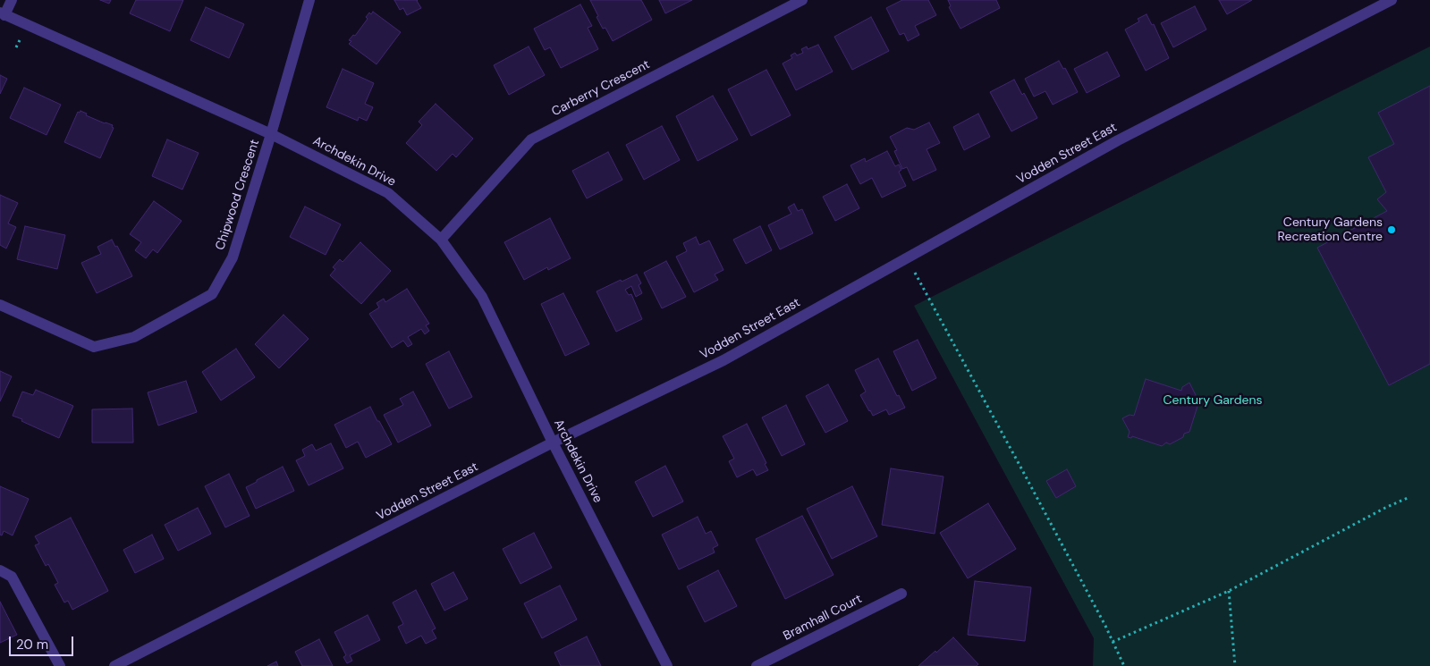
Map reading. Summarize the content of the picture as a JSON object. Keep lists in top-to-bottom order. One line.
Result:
{"streets":{"street":["Carberry Crescent","Vodden Street East","Archdekin Drive","Chipwood Crescent","Bramhall Court"]},"crossings":[["Carberry Crescent","Archdekin Drive"],["Vodden Street East","Archdekin Drive"],["Archdekin Drive","Chipwood Crescent"]],"parks":["Century Gardens"],"places":["Century Gardens Recreation Centre"],"scale_bar":"20 m"}
